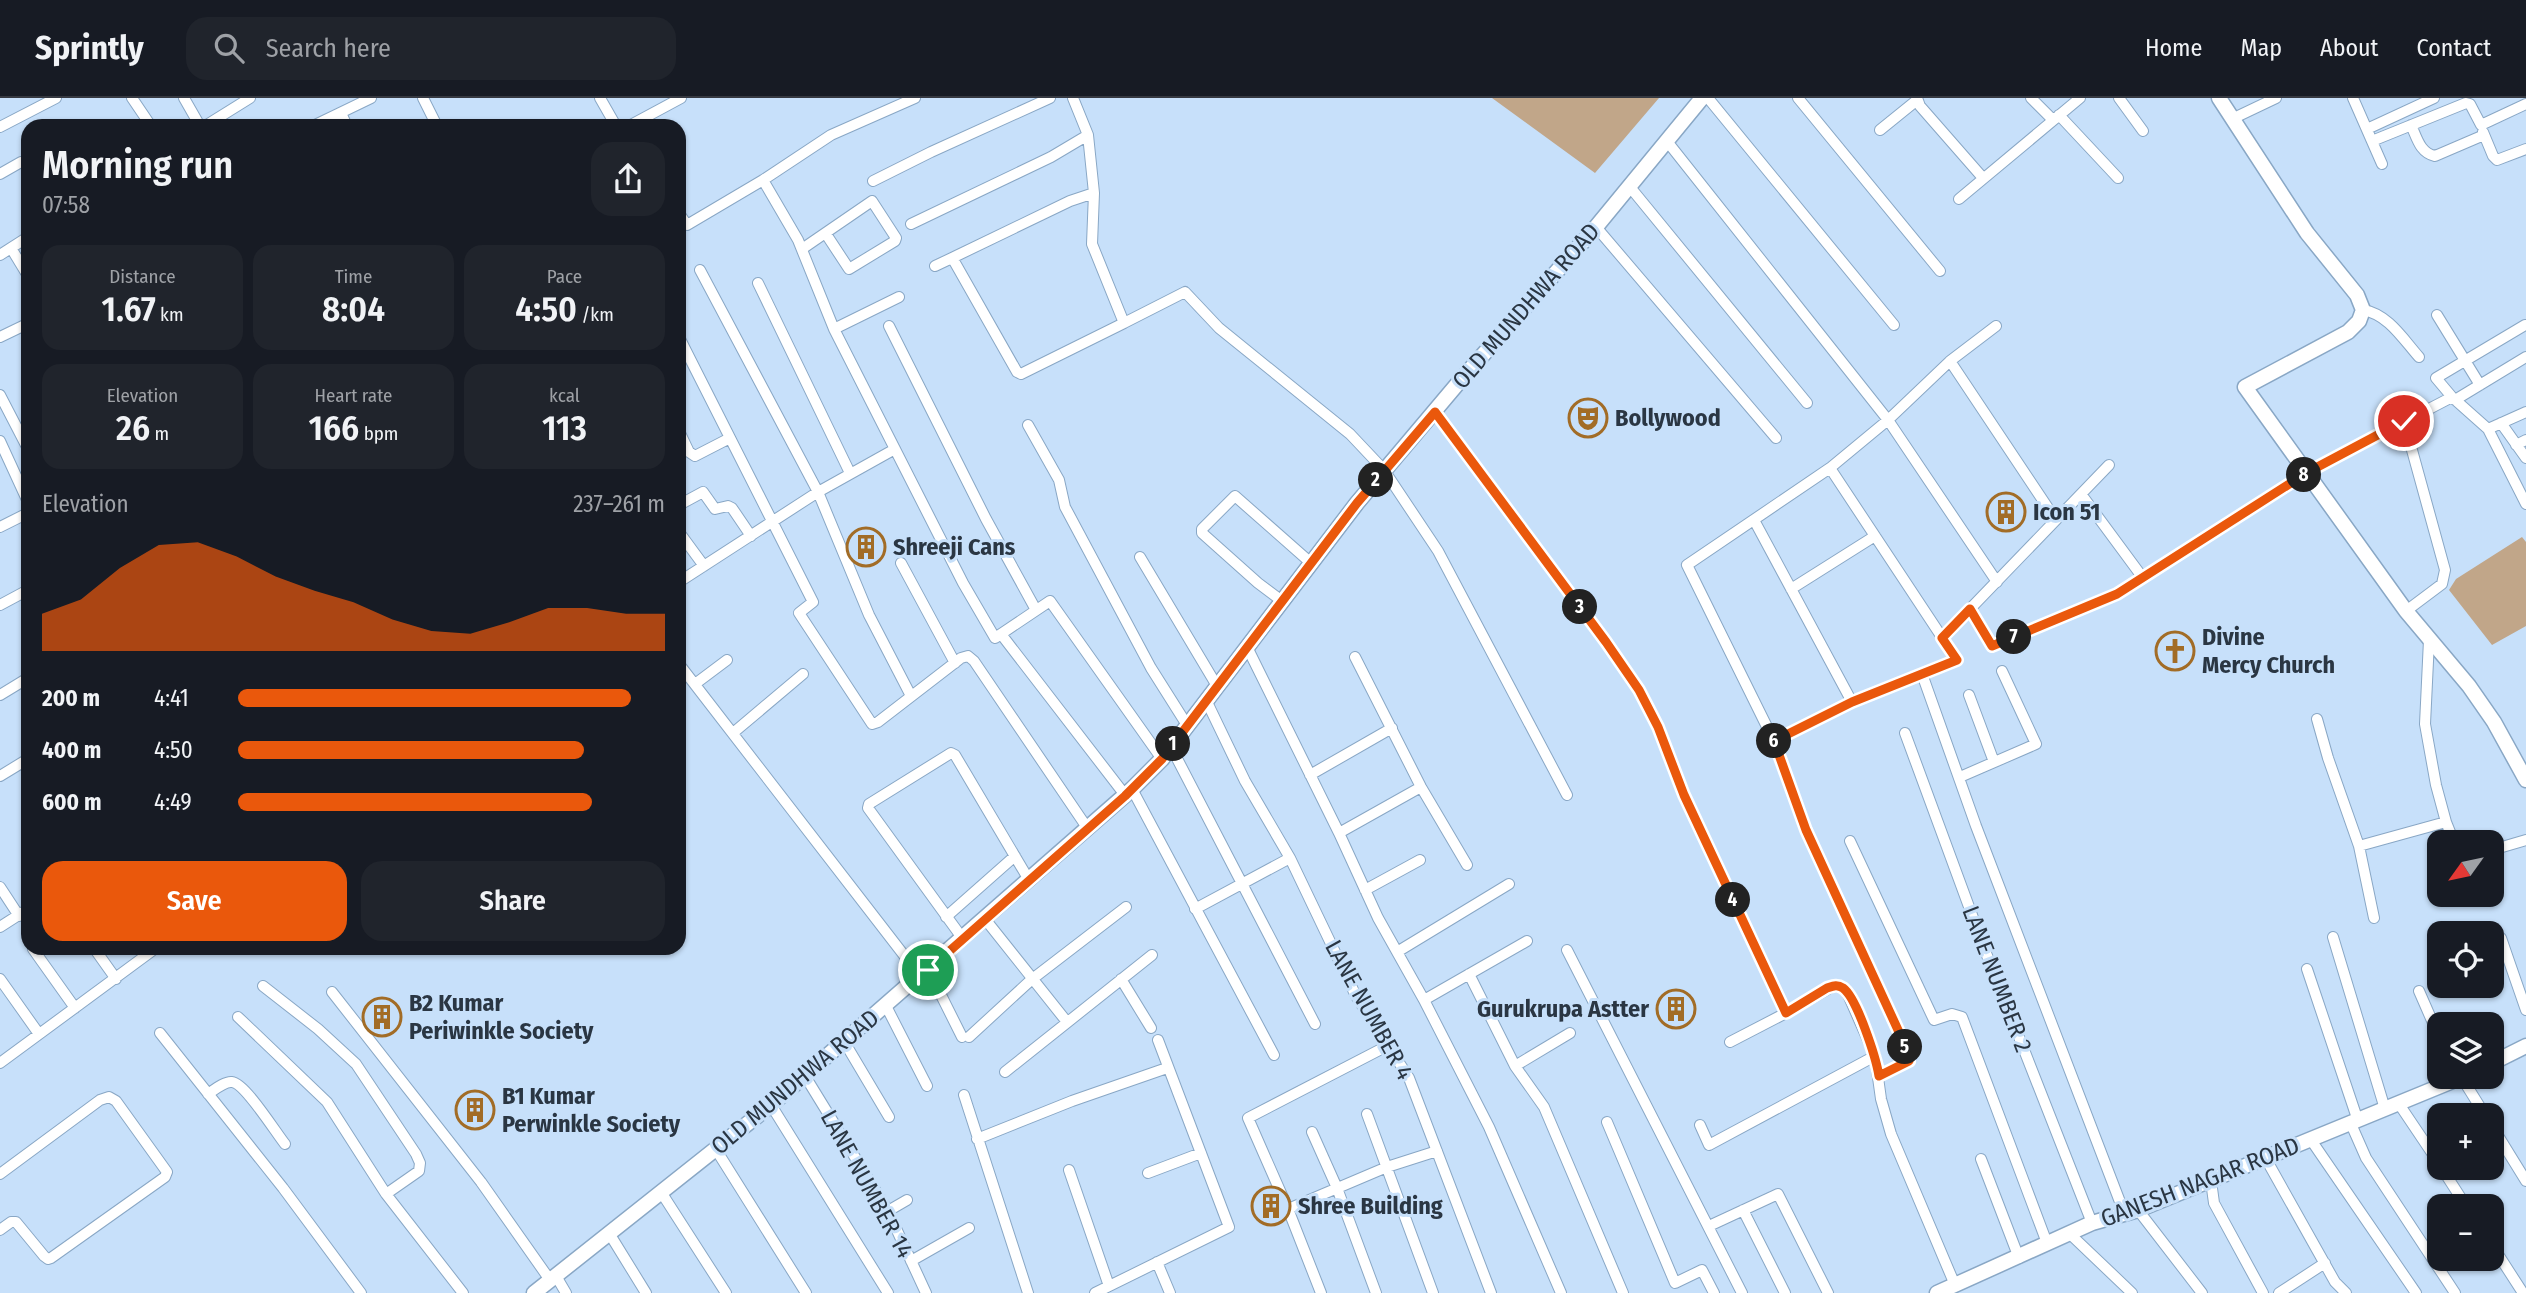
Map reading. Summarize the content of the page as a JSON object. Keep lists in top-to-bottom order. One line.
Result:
{"streets":{"street":["OLD MUNDHWA ROAD","LANE NUMBER 2","LANE NUMBER 4","GANESH NAGAR ROAD","LANE NUMBER 14"]},"crossings":[["OLD MUNDHWA ROAD","LANE NUMBER 4"],["OLD MUNDHWA ROAD","LANE NUMBER 14"],["LANE NUMBER 2","GANESH NAGAR ROAD"]],"places":{"theatre":["Bollywood"],"building":["Icon 51","Shreeji Cans","Gurukrupa Astter","B2 Kumar Periwinkle Society","B1 Kumar Perwinkle Society","Shree Building"],"church":["Divine Mercy Church"]},"north":"bottom left","page":{"header":"Sprintly","search":"Search here","nav":["Home","Map","About","Contact"],"heading":["Morning run","07:58"],"stats":[["Distance","1.67 km"],["Time","8:04"],["Pace","4:50 /km"],["Elevation","26 m"],["Heart rate","166 bpm"],["kcal","113"]],"pins":["8","2","3","7","6","1","4","5"],"chart":["Elevation","237–261 m"],"list":[{"name":"200 m","note":"4:41"},{"name":"400 m","note":"4:50"},{"name":"600 m","note":"4:49"}],"map_buttons":["+","−"],"buttons":["Save","Share"]}}
